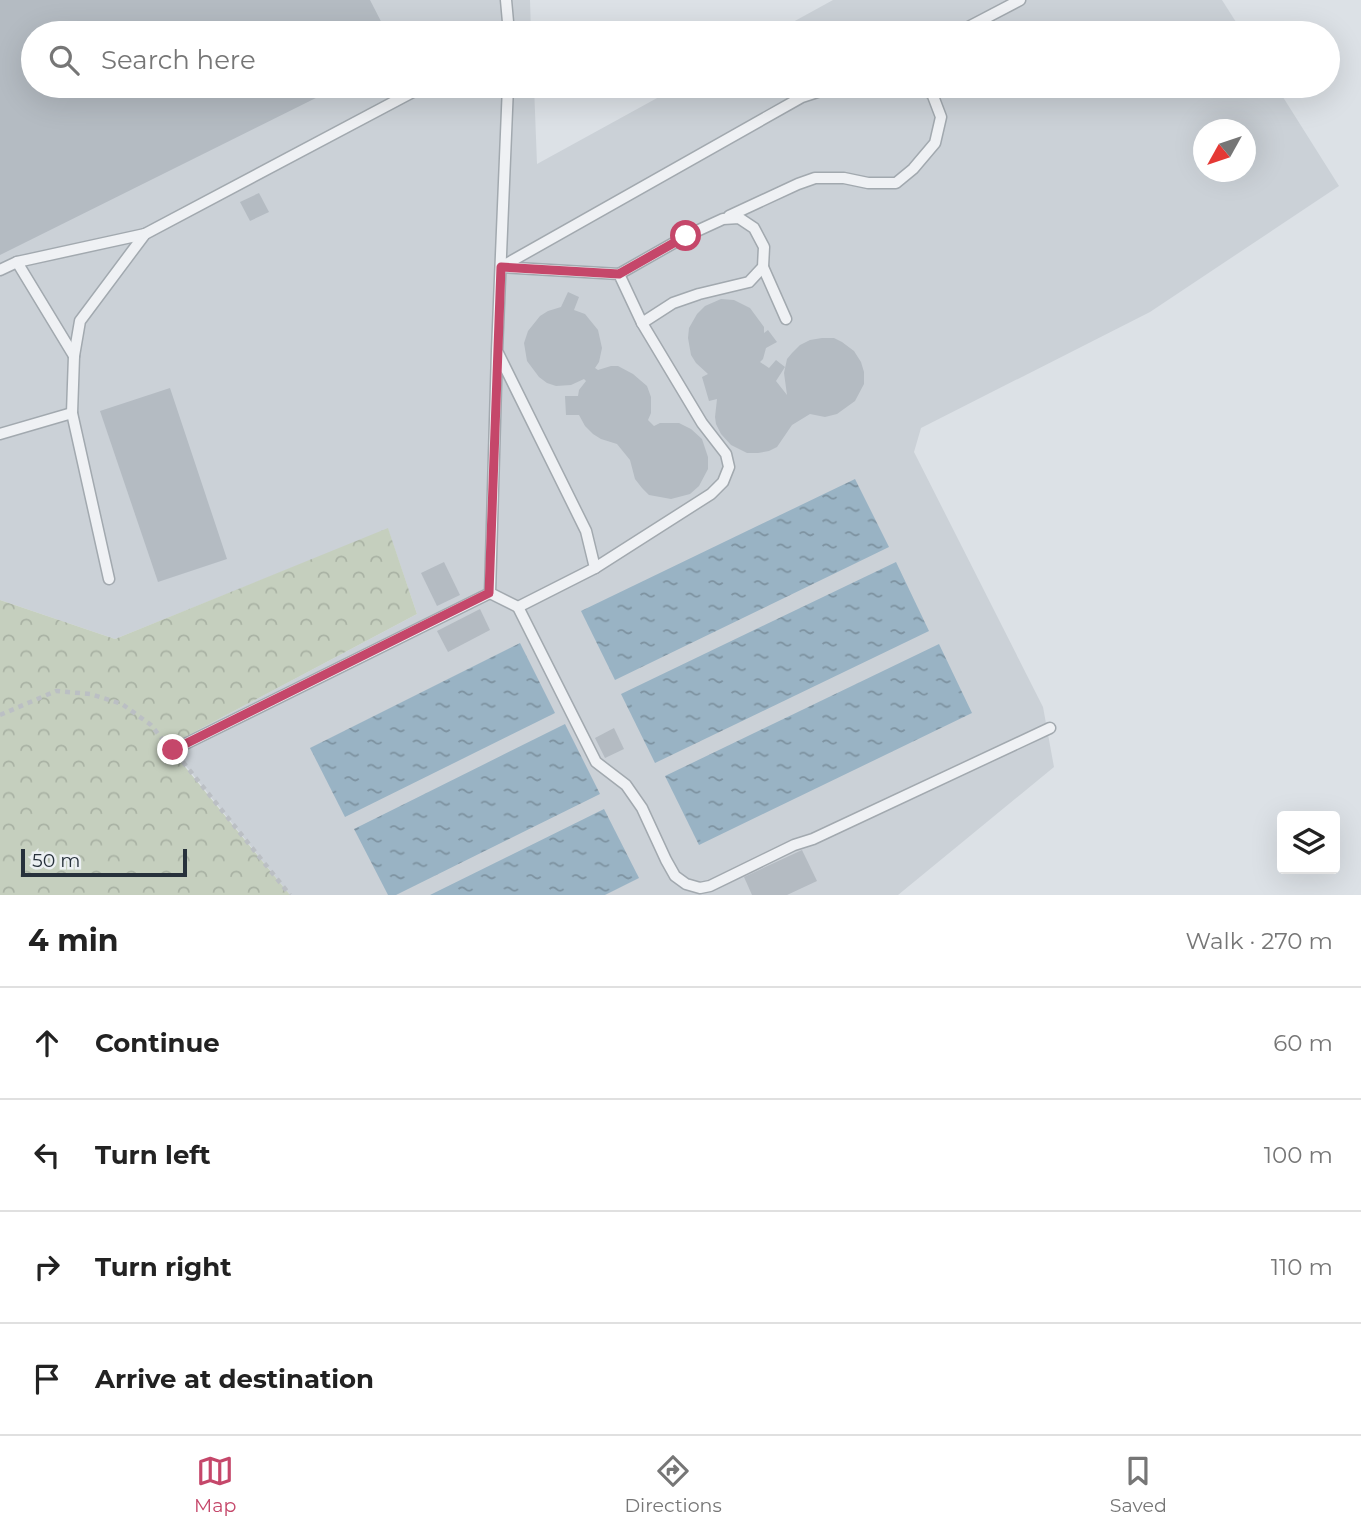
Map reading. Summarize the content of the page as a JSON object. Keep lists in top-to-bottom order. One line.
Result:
{"scale_bar":"50 m","north":"bottom left","page":{"search":"Search here","scale":"50 m","heading":["4 min","Walk · 270 m"],"list":[["Continue","60 m"],["Turn left","100 m"],["Turn right","110 m"],"Arrive at destination"],"nav":["Map","Directions","Saved"]}}
